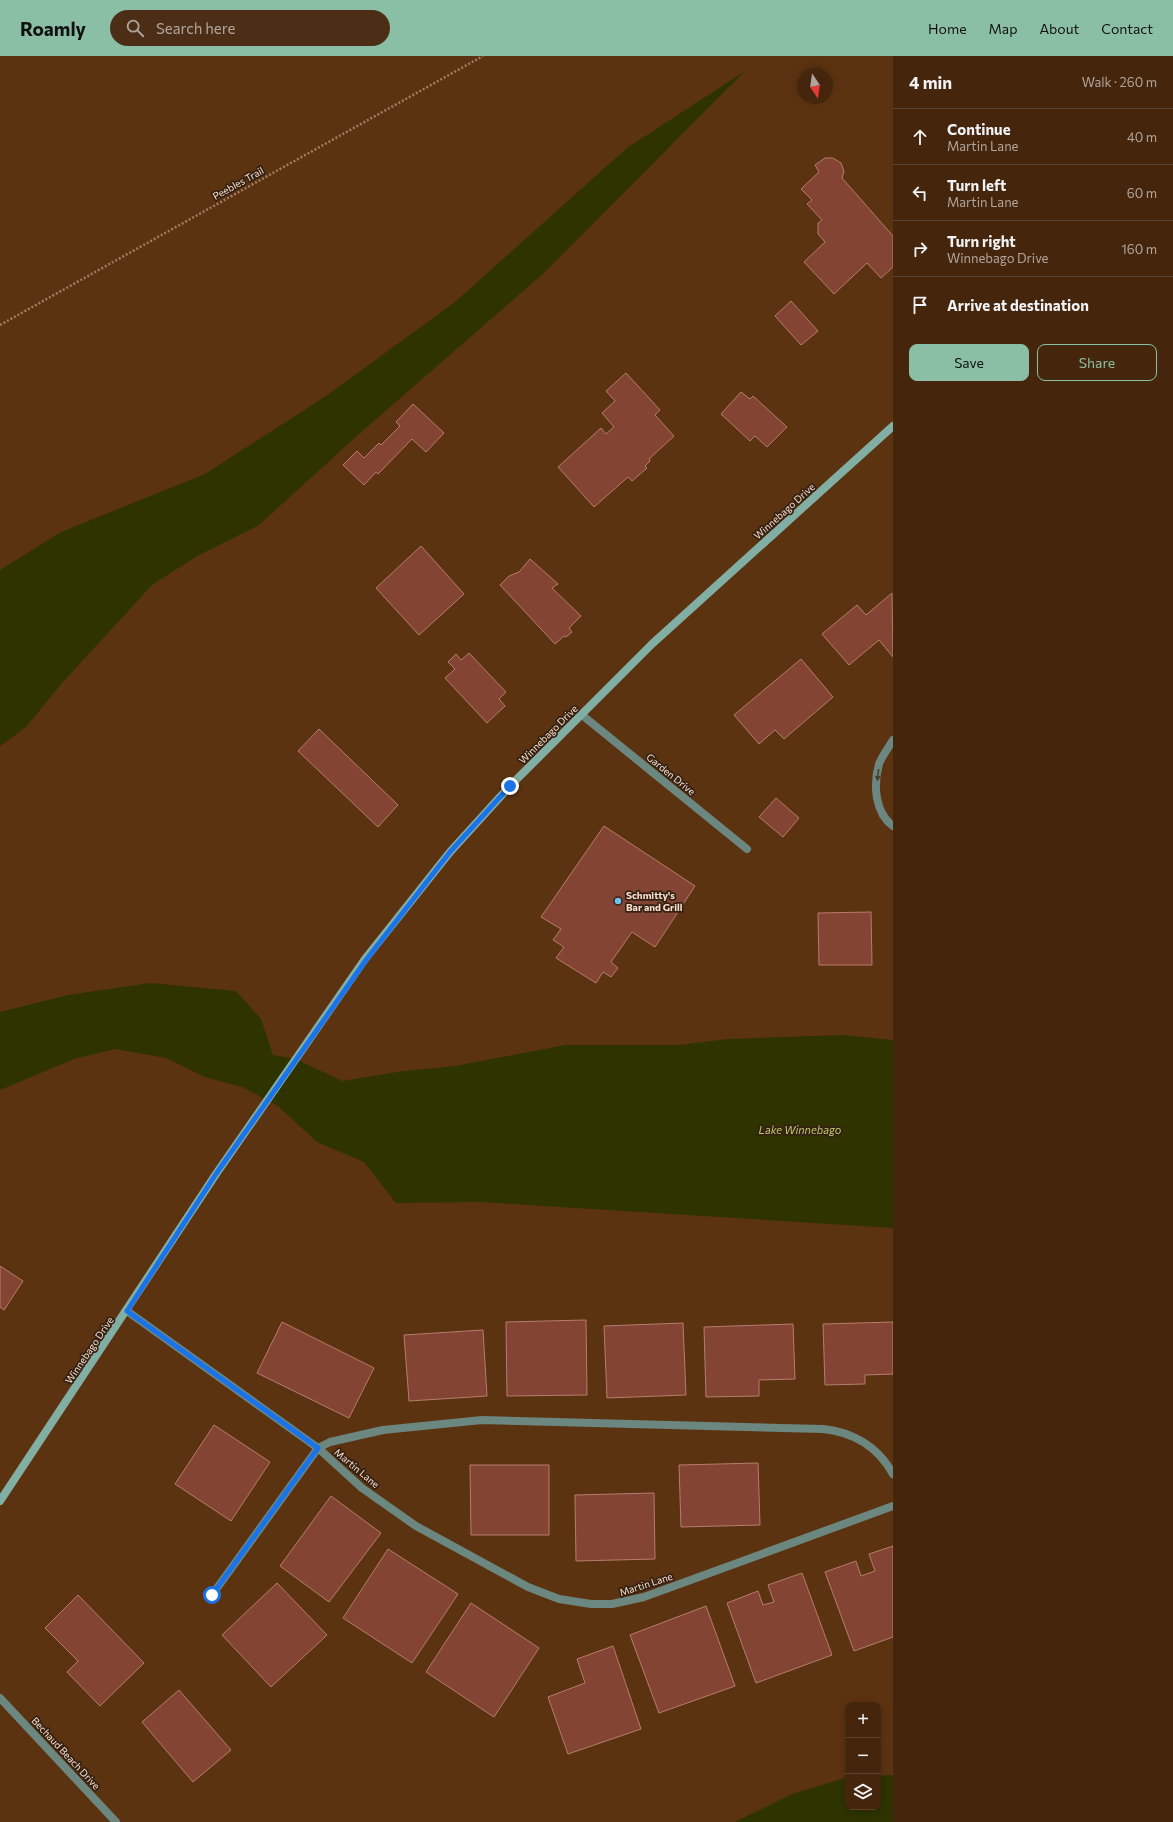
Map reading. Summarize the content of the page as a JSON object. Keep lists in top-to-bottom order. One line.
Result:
{"streets":{"main road":["Winnebago Drive"],"street":["Garden Drive","Martin Lane","Bechaud Beach Drive"],"path":["Peebles Trail"]},"crossings":[["Winnebago Drive","Garden Drive"],["Winnebago Drive","Martin Lane"]],"water":["Lake Winnebago"],"places":["Schmitty's Bar and Grill"],"north":"bottom","page":{"header":"Roamly","search":"Search here","nav":["Home","Map","About","Contact"],"heading":["4 min","Walk · 260 m"],"list":[["Continue","Martin Lane","40 m"],["Turn left","Martin Lane","60 m"],["Turn right","Winnebago Drive","160 m"],"Arrive at destination"],"buttons":["Save","Share"],"map_buttons":["+","−"]}}
